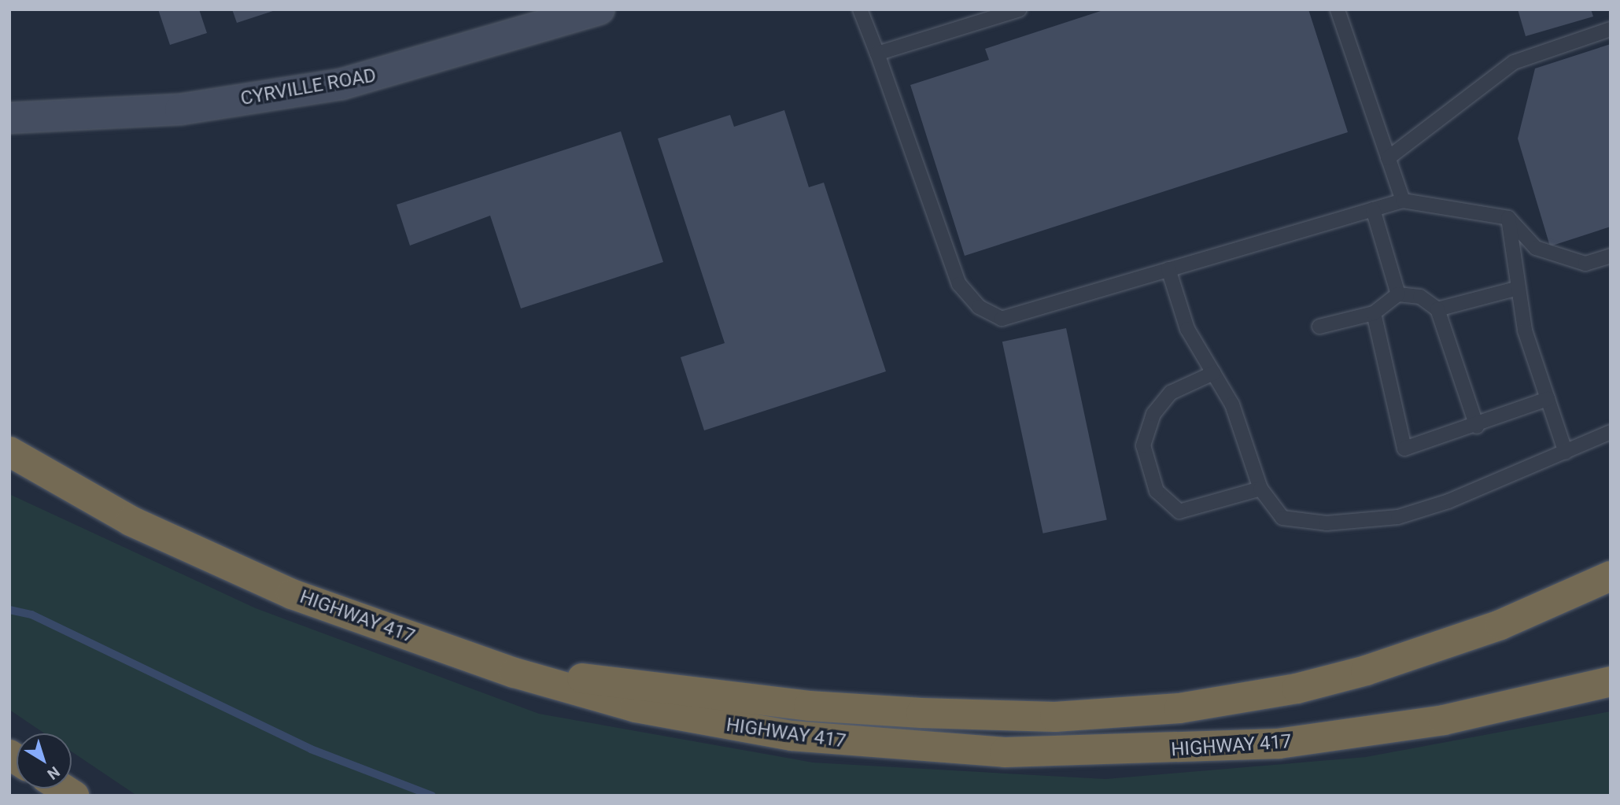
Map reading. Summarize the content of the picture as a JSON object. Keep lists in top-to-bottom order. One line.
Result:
{"streets":{"highway":["HIGHWAY 417"],"main road":["CYRVILLE ROAD"]},"north":"bottom right"}
